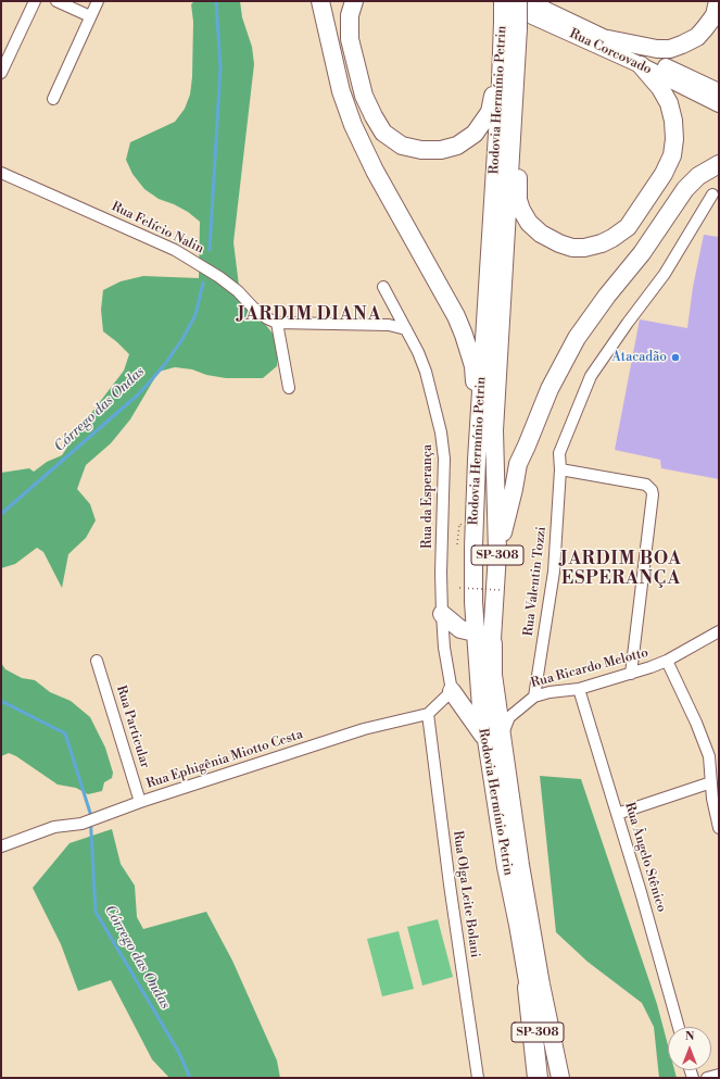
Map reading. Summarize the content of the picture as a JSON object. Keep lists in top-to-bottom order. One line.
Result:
{"streets":{"main road":["Rodovia Hermínio Petrin","SP-308"],"street":["Rua Corcovado","Rua Felício Nalin","Rua da Esperança","Rua Valentin Tozzi","Rua Ricardo Melotto","Rua Particular","Rua Ephigênia Miotto Cesta","Rua Ângelo Stênico","Rua Olga Leite Bolani"]},"crossings":[["Rua Corcovado","Rodovia Hermínio Petrin"],["Rodovia Hermínio Petrin","Rua Ricardo Melotto"],["Rua da Esperança","Rua Ephigênia Miotto Cesta"],["Rua Valentin Tozzi","Rua Ricardo Melotto"],["Rua Ricardo Melotto","Rua Ângelo Stênico"],["Rua Particular","Rua Ephigênia Miotto Cesta"],["Rua Ephigênia Miotto Cesta","Rua Olga Leite Bolani"]],"districts":["JARDIM DIANA","JARDIM BOA ESPERANÇA"],"water":["Córrego das Ondas"],"places":["Atacadão"],"north":"top"}
